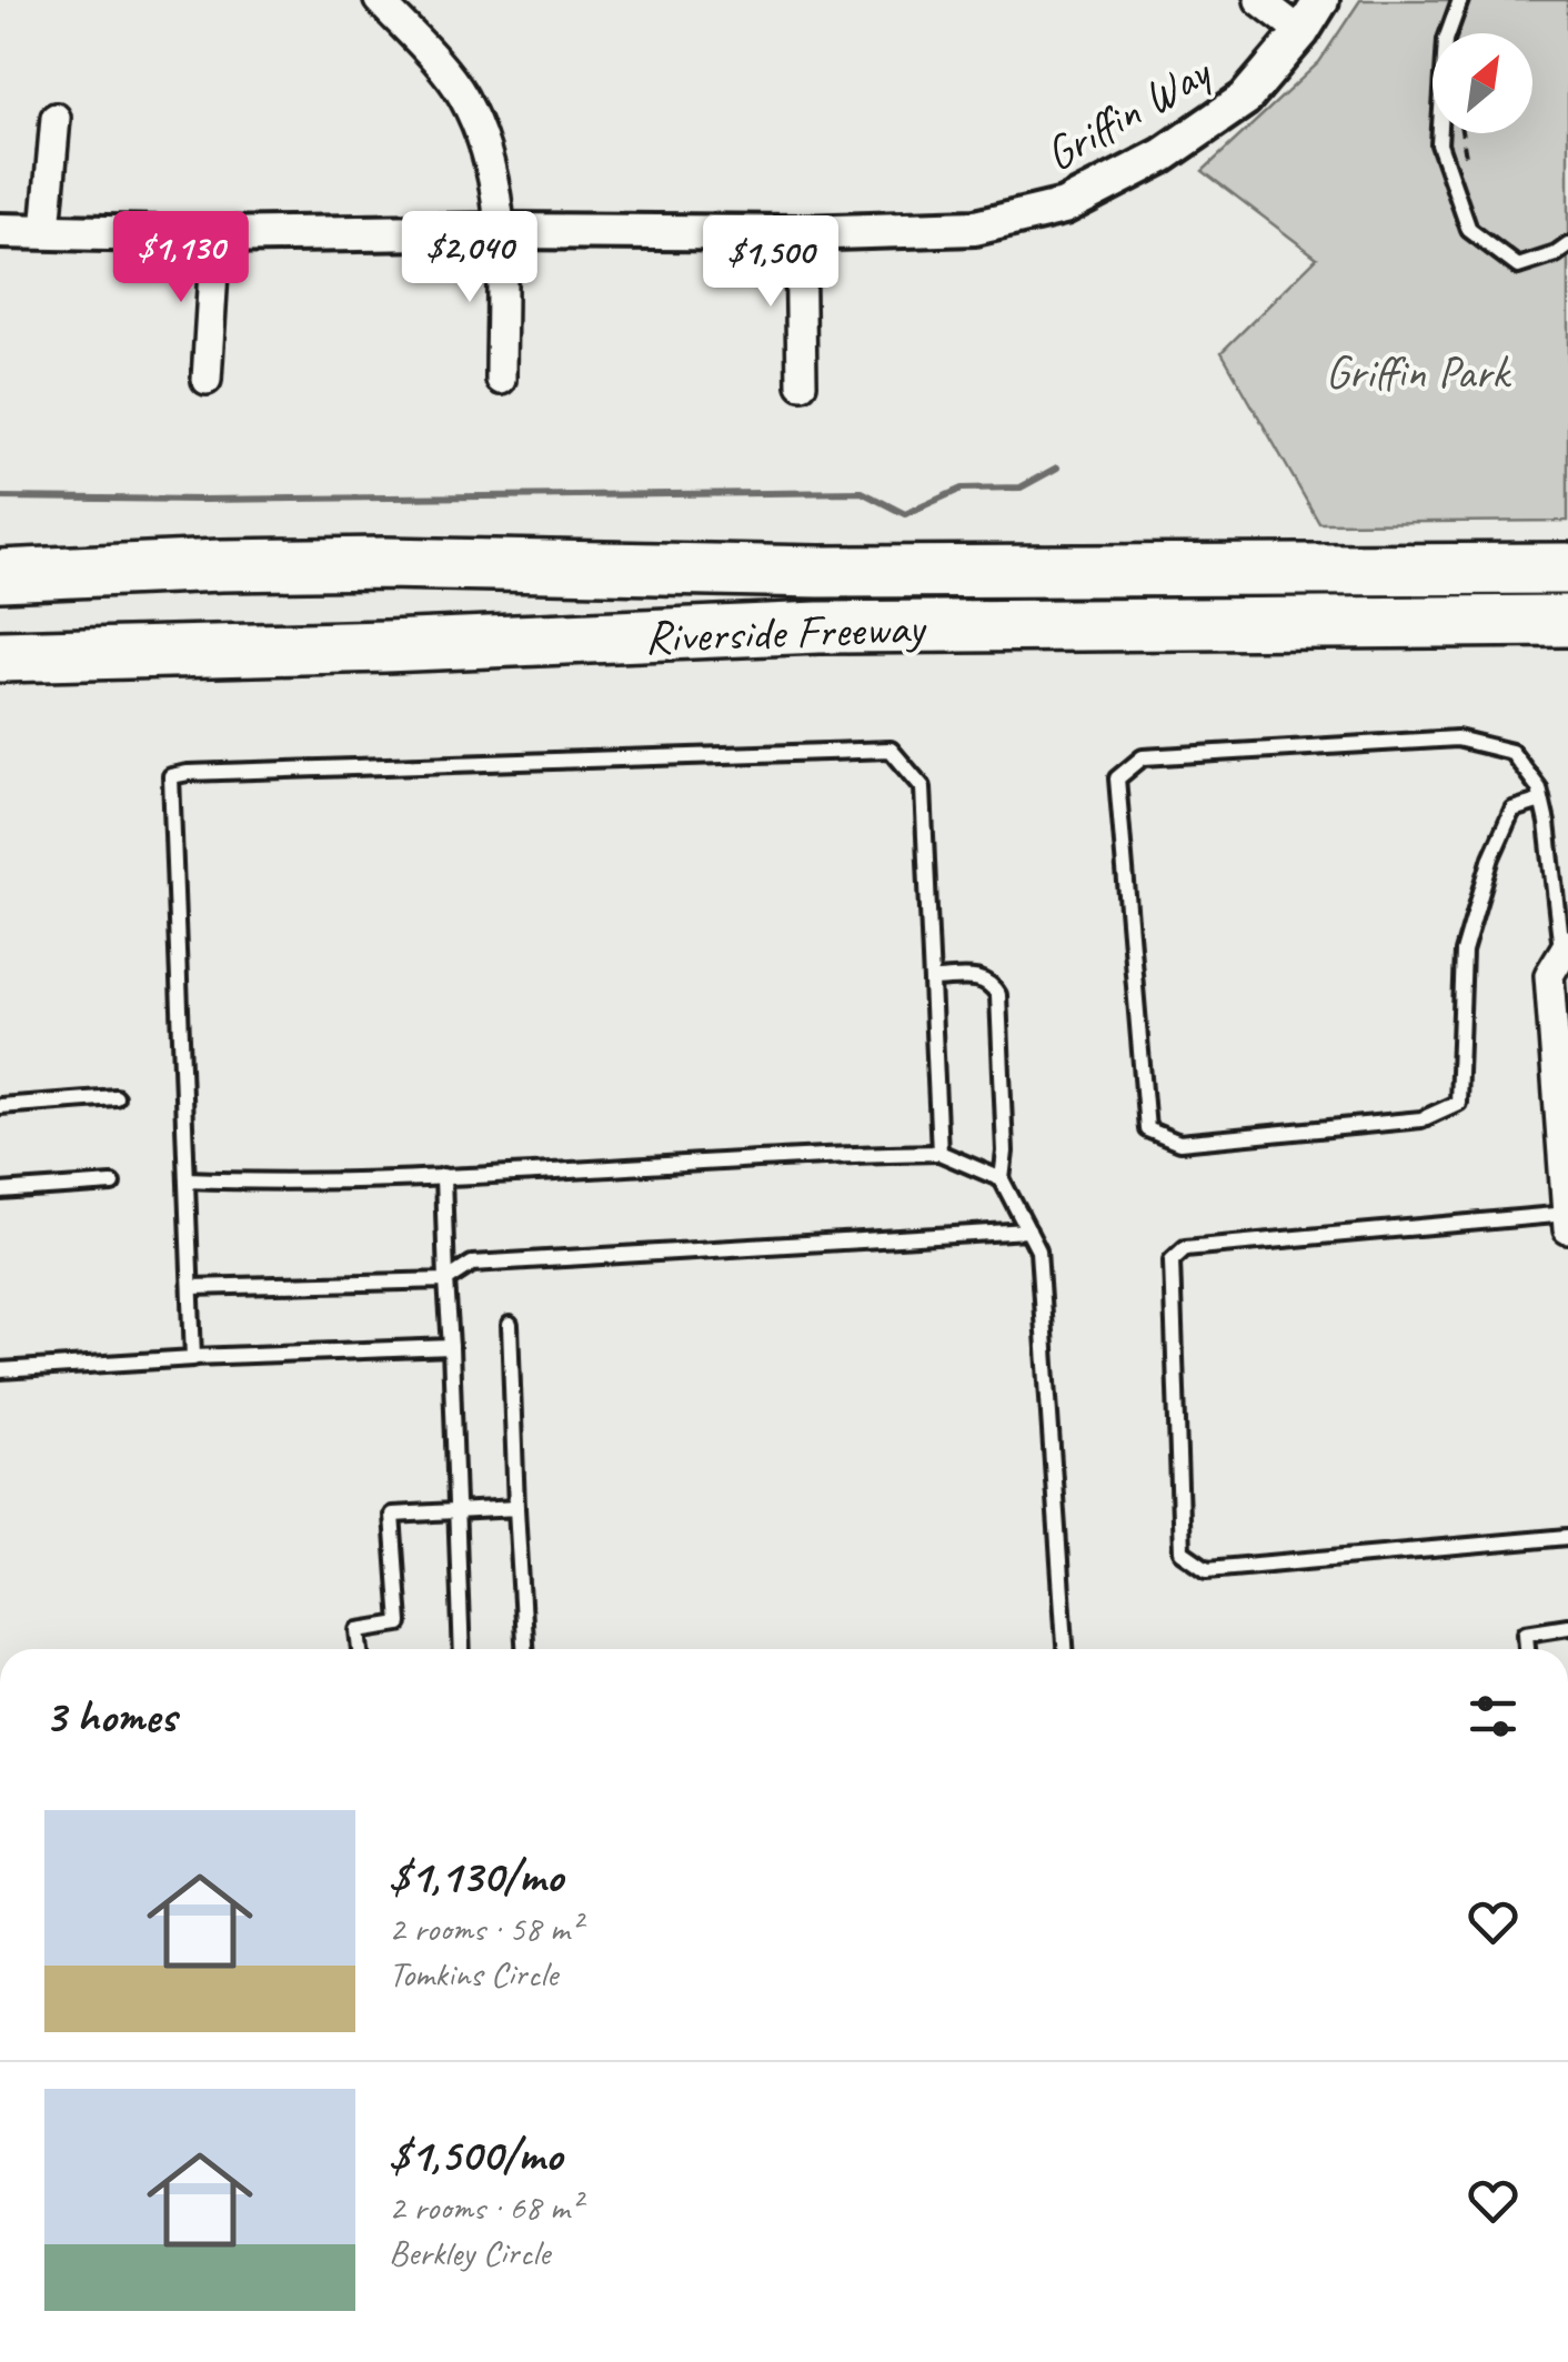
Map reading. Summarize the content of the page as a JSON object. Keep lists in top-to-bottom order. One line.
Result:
{"streets":{"highway":["Riverside Freeway"],"street":["Griffin Way"]},"parks":["Griffin Park"],"north":"top right","page":{"price":["$1,130","$2,040","$1,500"],"heading":"3 homes","list":[{"name":"$1,130/mo","note":"2 rooms · 58 m² · Tomkins Circle"},{"name":"$1,500/mo","note":"2 rooms · 68 m² · Berkley Circle"}]}}
